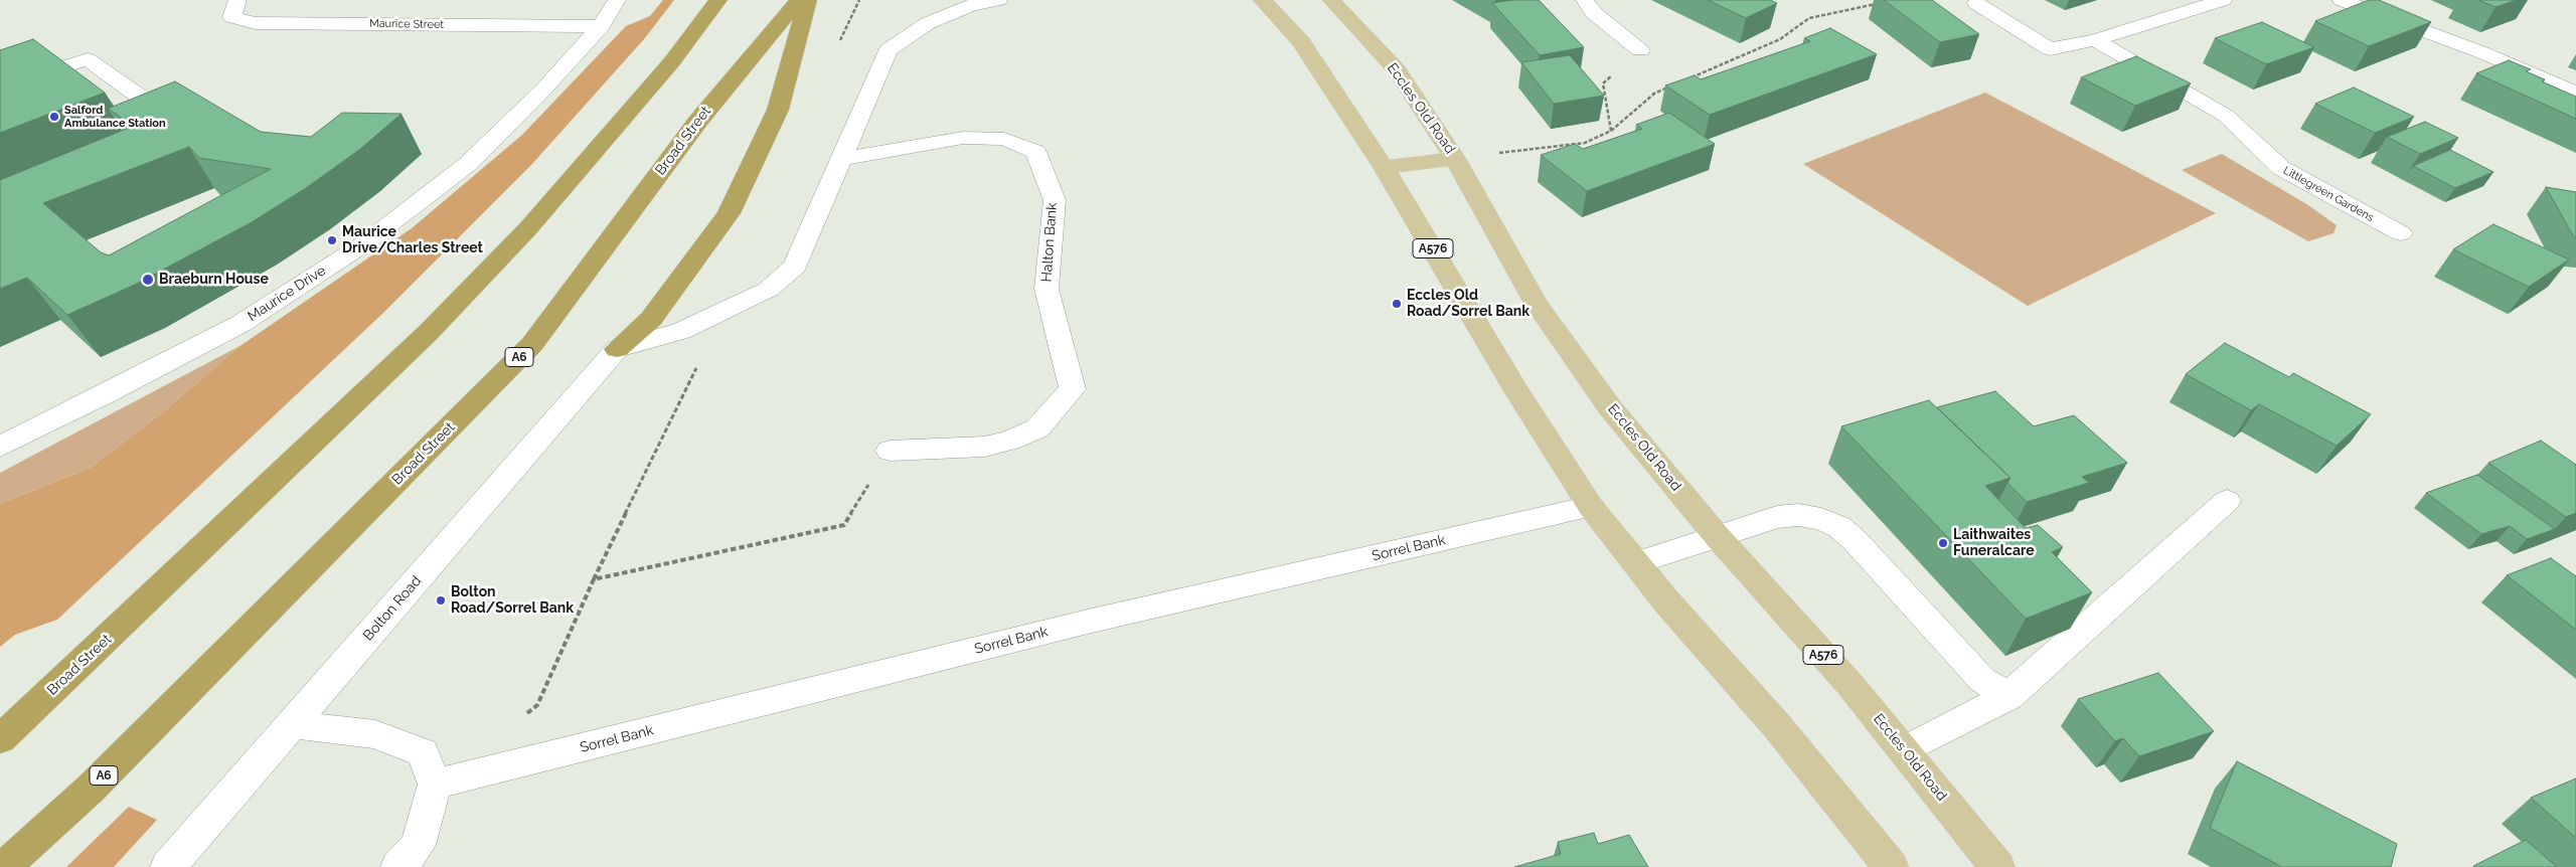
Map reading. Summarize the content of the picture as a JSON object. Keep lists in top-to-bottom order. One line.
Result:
{"streets":{"highway":["Broad Street","A6"],"main road":["Eccles Old Road","A576"],"street":["Maurice Street","Littlegreen Gardens","Halton Bank","Maurice Drive","Sorrel Bank","Bolton Road"]},"crossings":[["Maurice Street","Maurice Drive"],["A576","Sorrel Bank"]],"places":["Salford Ambulance Station","Maurice Drive/Charles Street","Braeburn House","Eccles Old Road/Sorrel Bank","Laithwaites Funeralcare","Bolton Road/Sorrel Bank"]}
